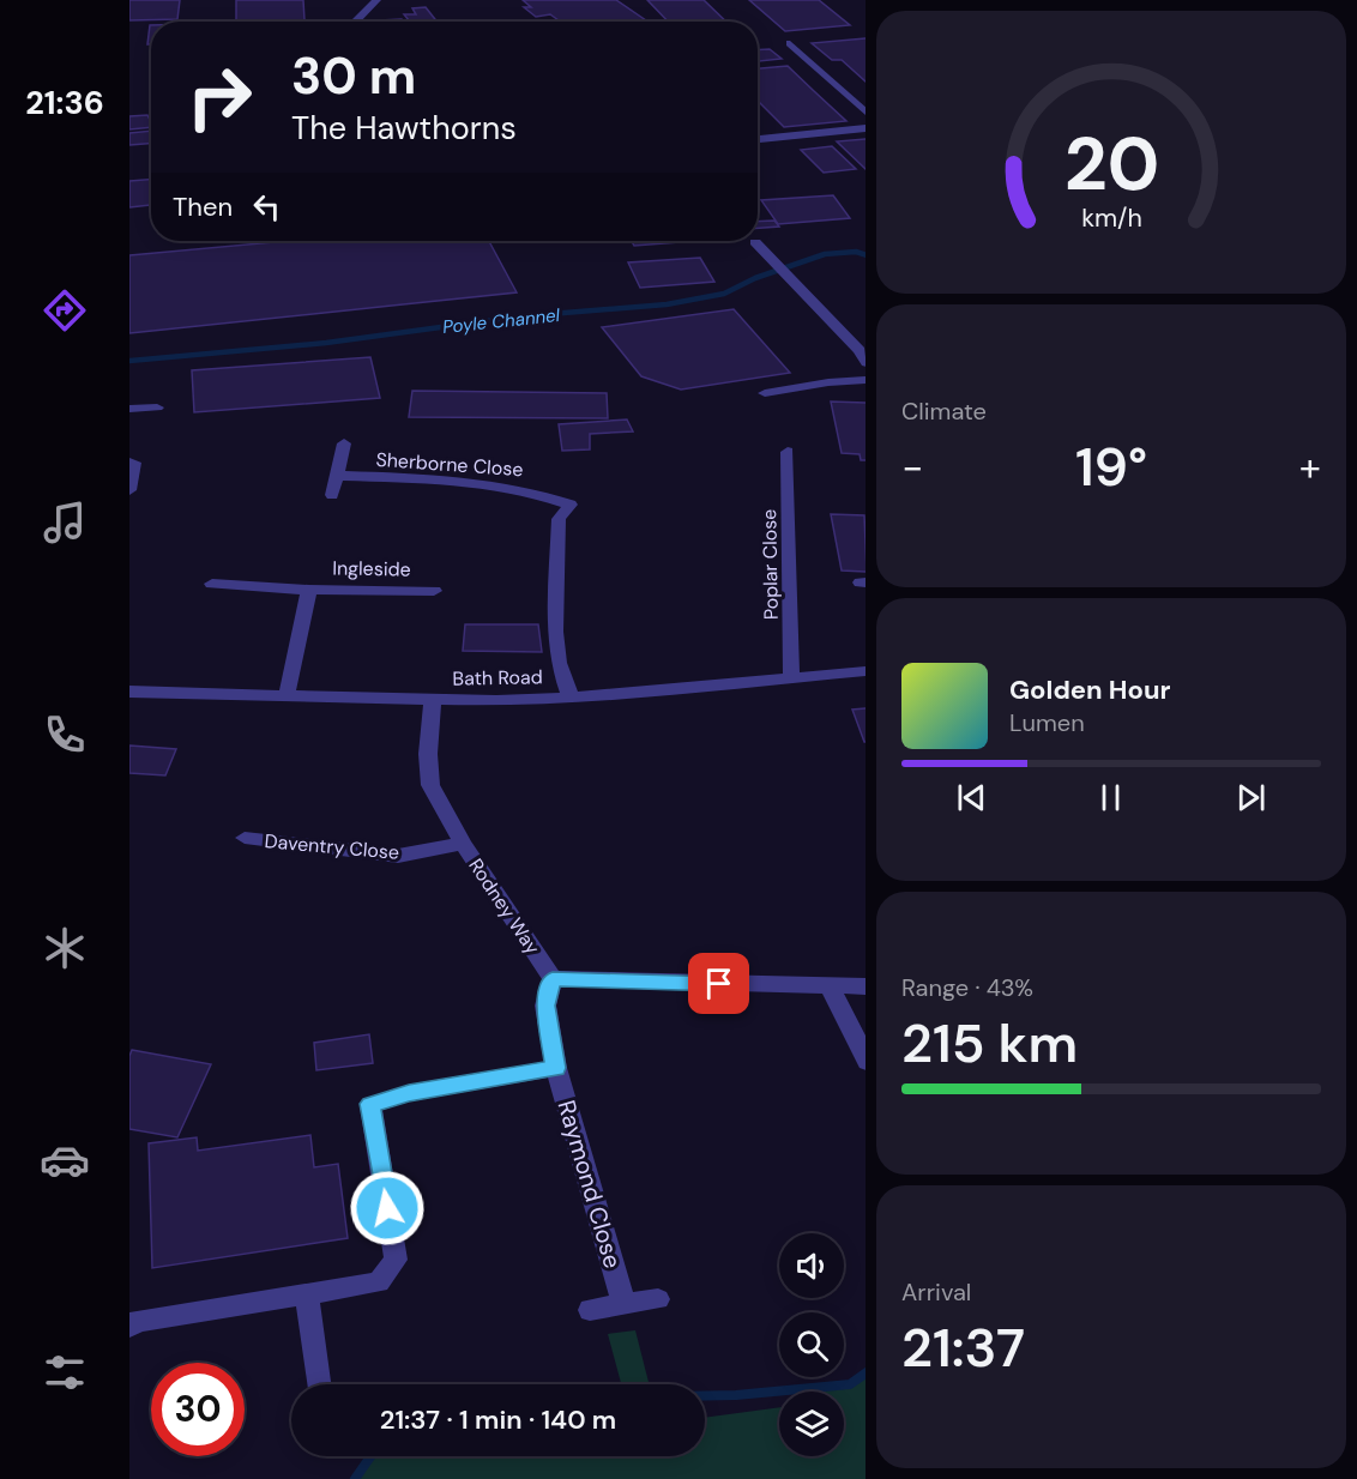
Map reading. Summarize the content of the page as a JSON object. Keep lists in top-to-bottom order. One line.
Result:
{"streets":{"street":["Sherborne Close","Poplar Close","Ingleside","Bath Road","Daventry Close","Rodney Way","Raymond Close"]},"crossings":[["Sherborne Close","Bath Road"],["Poplar Close","Bath Road"],["Ingleside","Bath Road"],["Bath Road","Rodney Way"],["Daventry Close","Rodney Way"],["Rodney Way","Raymond Close"]],"water":["Poyle Channel"],"page":{"tabs":"21:36","turn":["30 m","The Hawthorns"],"then":"Then","tile":["Climate",["Range · 43%","215 km"],["Arrival","21:37"]],"heat":["−","19°","+"],"song":["Golden Hour","Lumen"],"limit":"30","trip":"21:37 · 1 min · 140 m","gauge":["20","km/h"]}}
